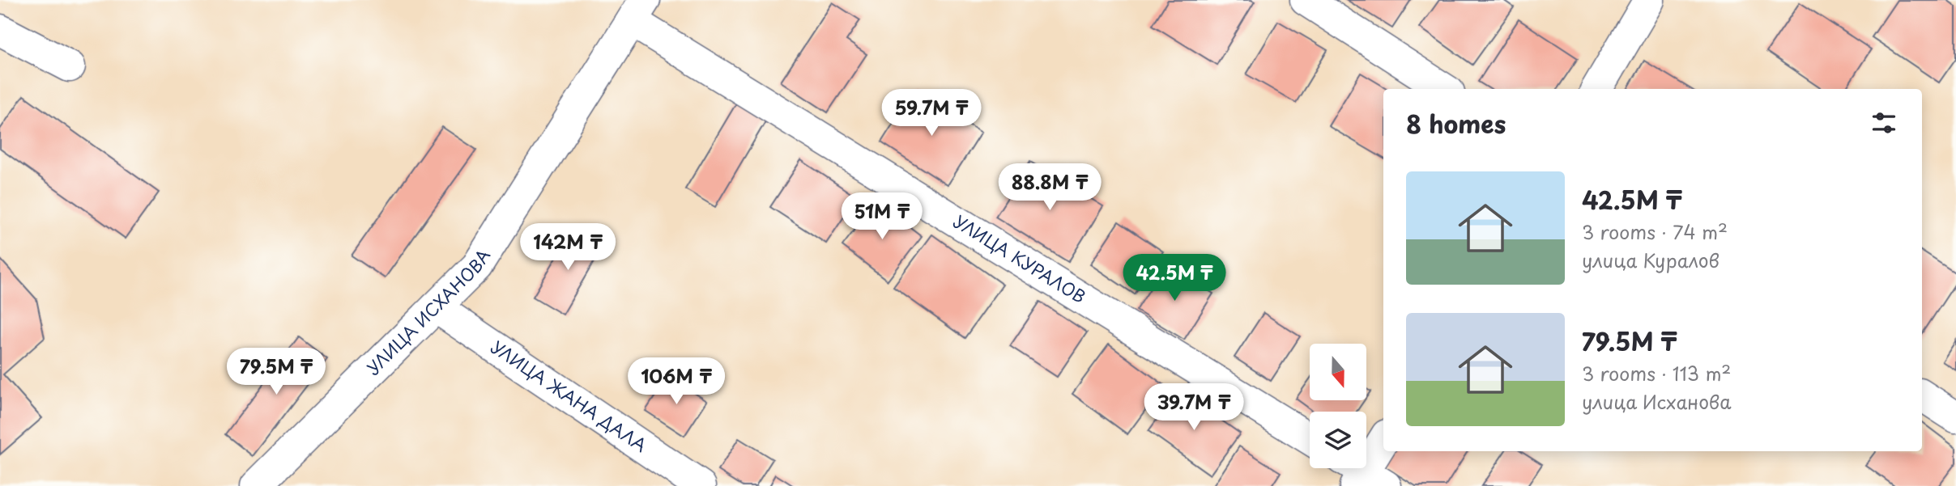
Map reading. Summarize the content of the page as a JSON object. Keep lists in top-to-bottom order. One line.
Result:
{"streets":{"street":["УЛИЦА КУРАЛОВ","УЛИЦА ИСХАНОВА","УЛИЦА ЖАНА ДАЛА"]},"crossings":[["УЛИЦА КУРАЛОВ","УЛИЦА ИСХАНОВА"],["УЛИЦА ИСХАНОВА","УЛИЦА ЖАНА ДАЛА"]],"north":"bottom","page":{"price":["59.7M ₸","88.8M ₸","51M ₸","142M ₸","42.5M ₸","79.5M ₸","106M ₸","39.7M ₸"],"heading":"8 homes","list":[{"name":"42.5M ₸","note":"3 rooms · 74 m² · улица Куралов"},{"name":"79.5M ₸","note":"3 rooms · 113 m² · улица Исханова"}]}}
